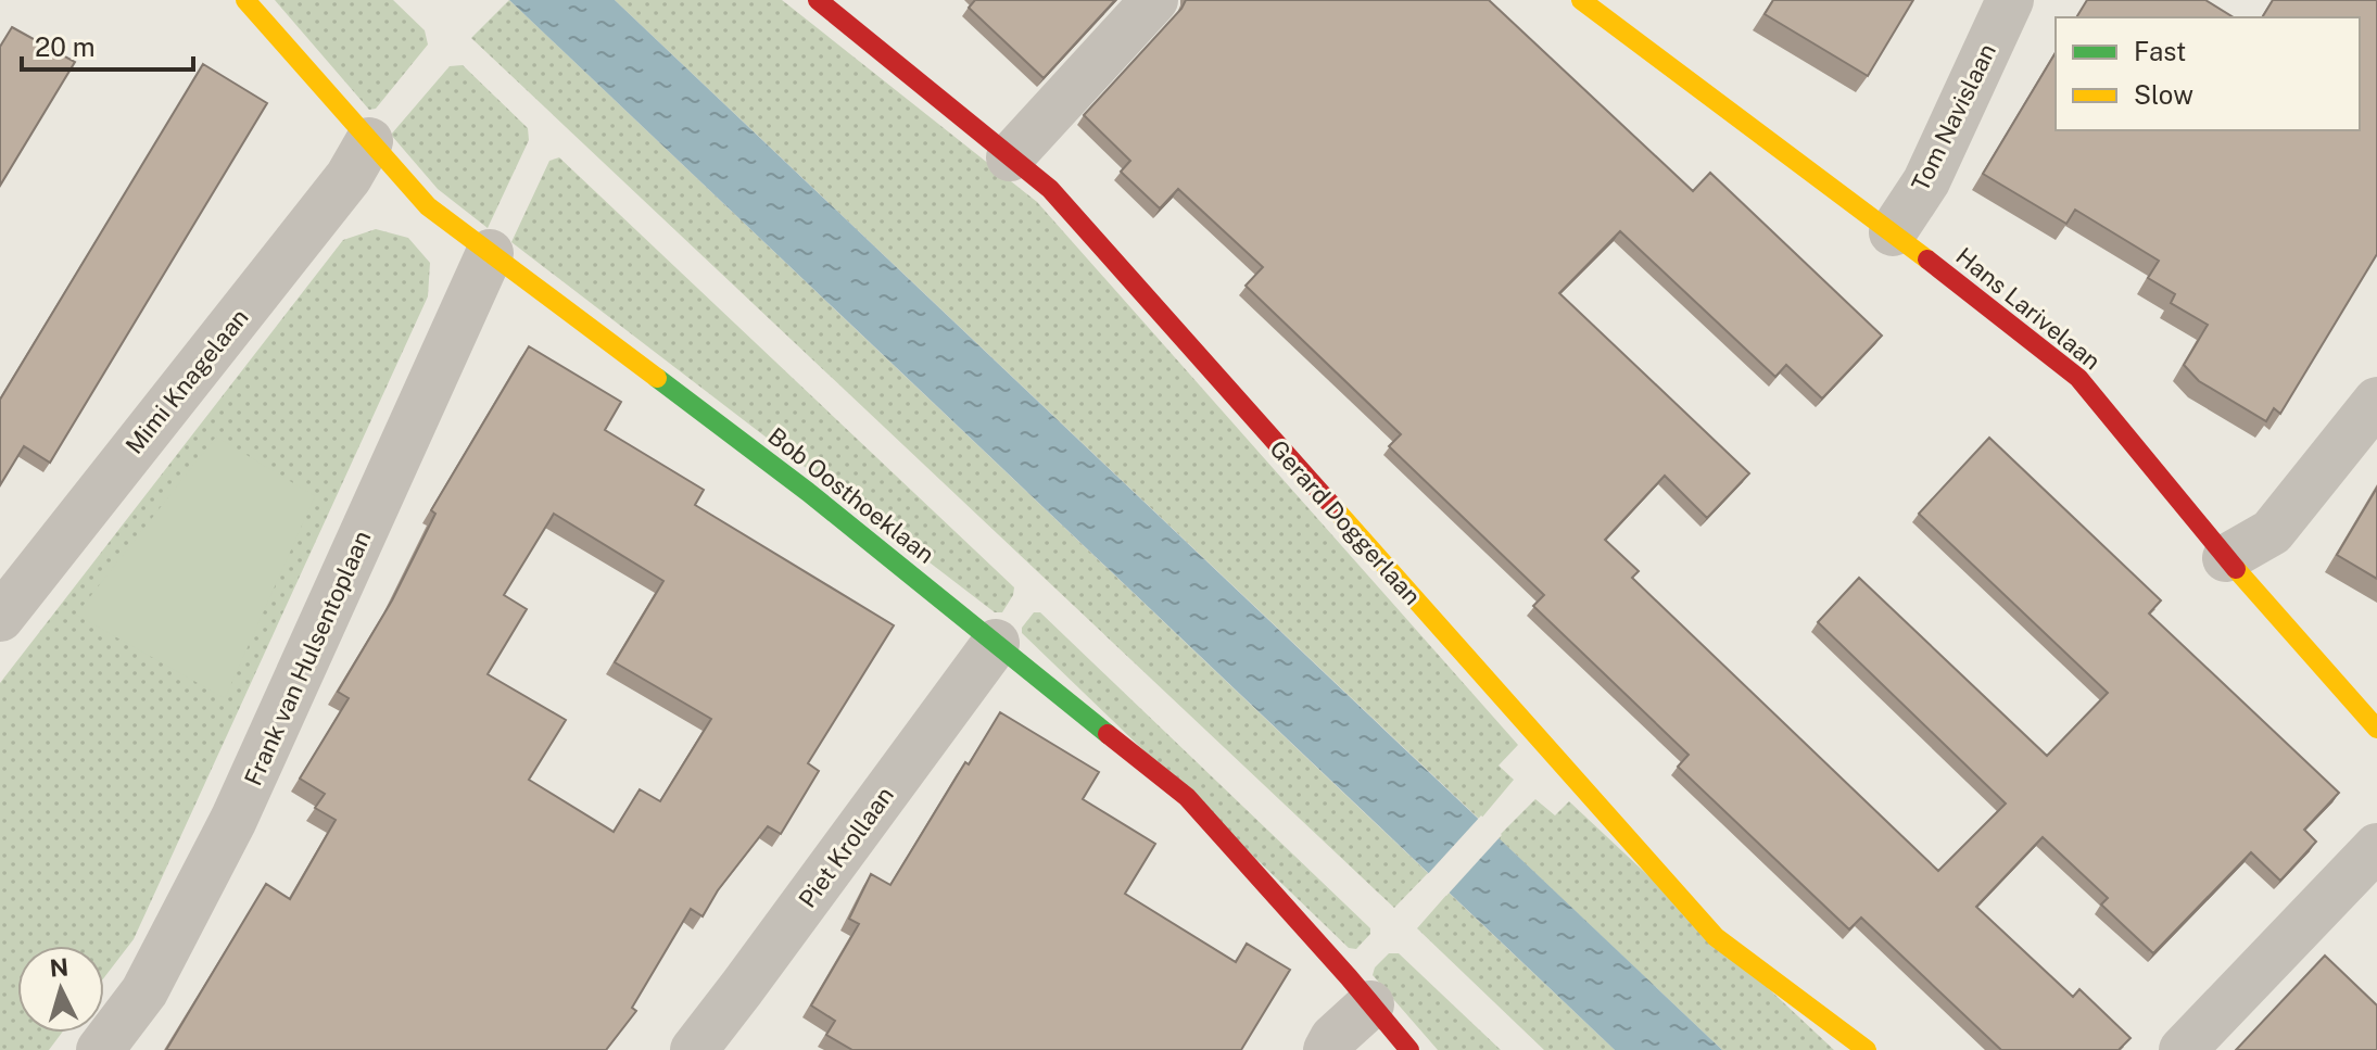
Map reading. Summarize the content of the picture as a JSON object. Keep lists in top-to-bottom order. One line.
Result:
{"streets":{"street":["Tom Navislaan","Hans Larivelaan","Mimi Knagelaan","Bob Oosthoeklaan","Gerard Doggerlaan","Frank van Hulsentoplaan","Piet Krollaan"]},"crossings":[["Tom Navislaan","Hans Larivelaan"],["Mimi Knagelaan","Bob Oosthoeklaan"],["Bob Oosthoeklaan","Frank van Hulsentoplaan"],["Bob Oosthoeklaan","Piet Krollaan"]],"legend":["Fast","Slow"],"scale_bar":"20 m","north":"top"}
